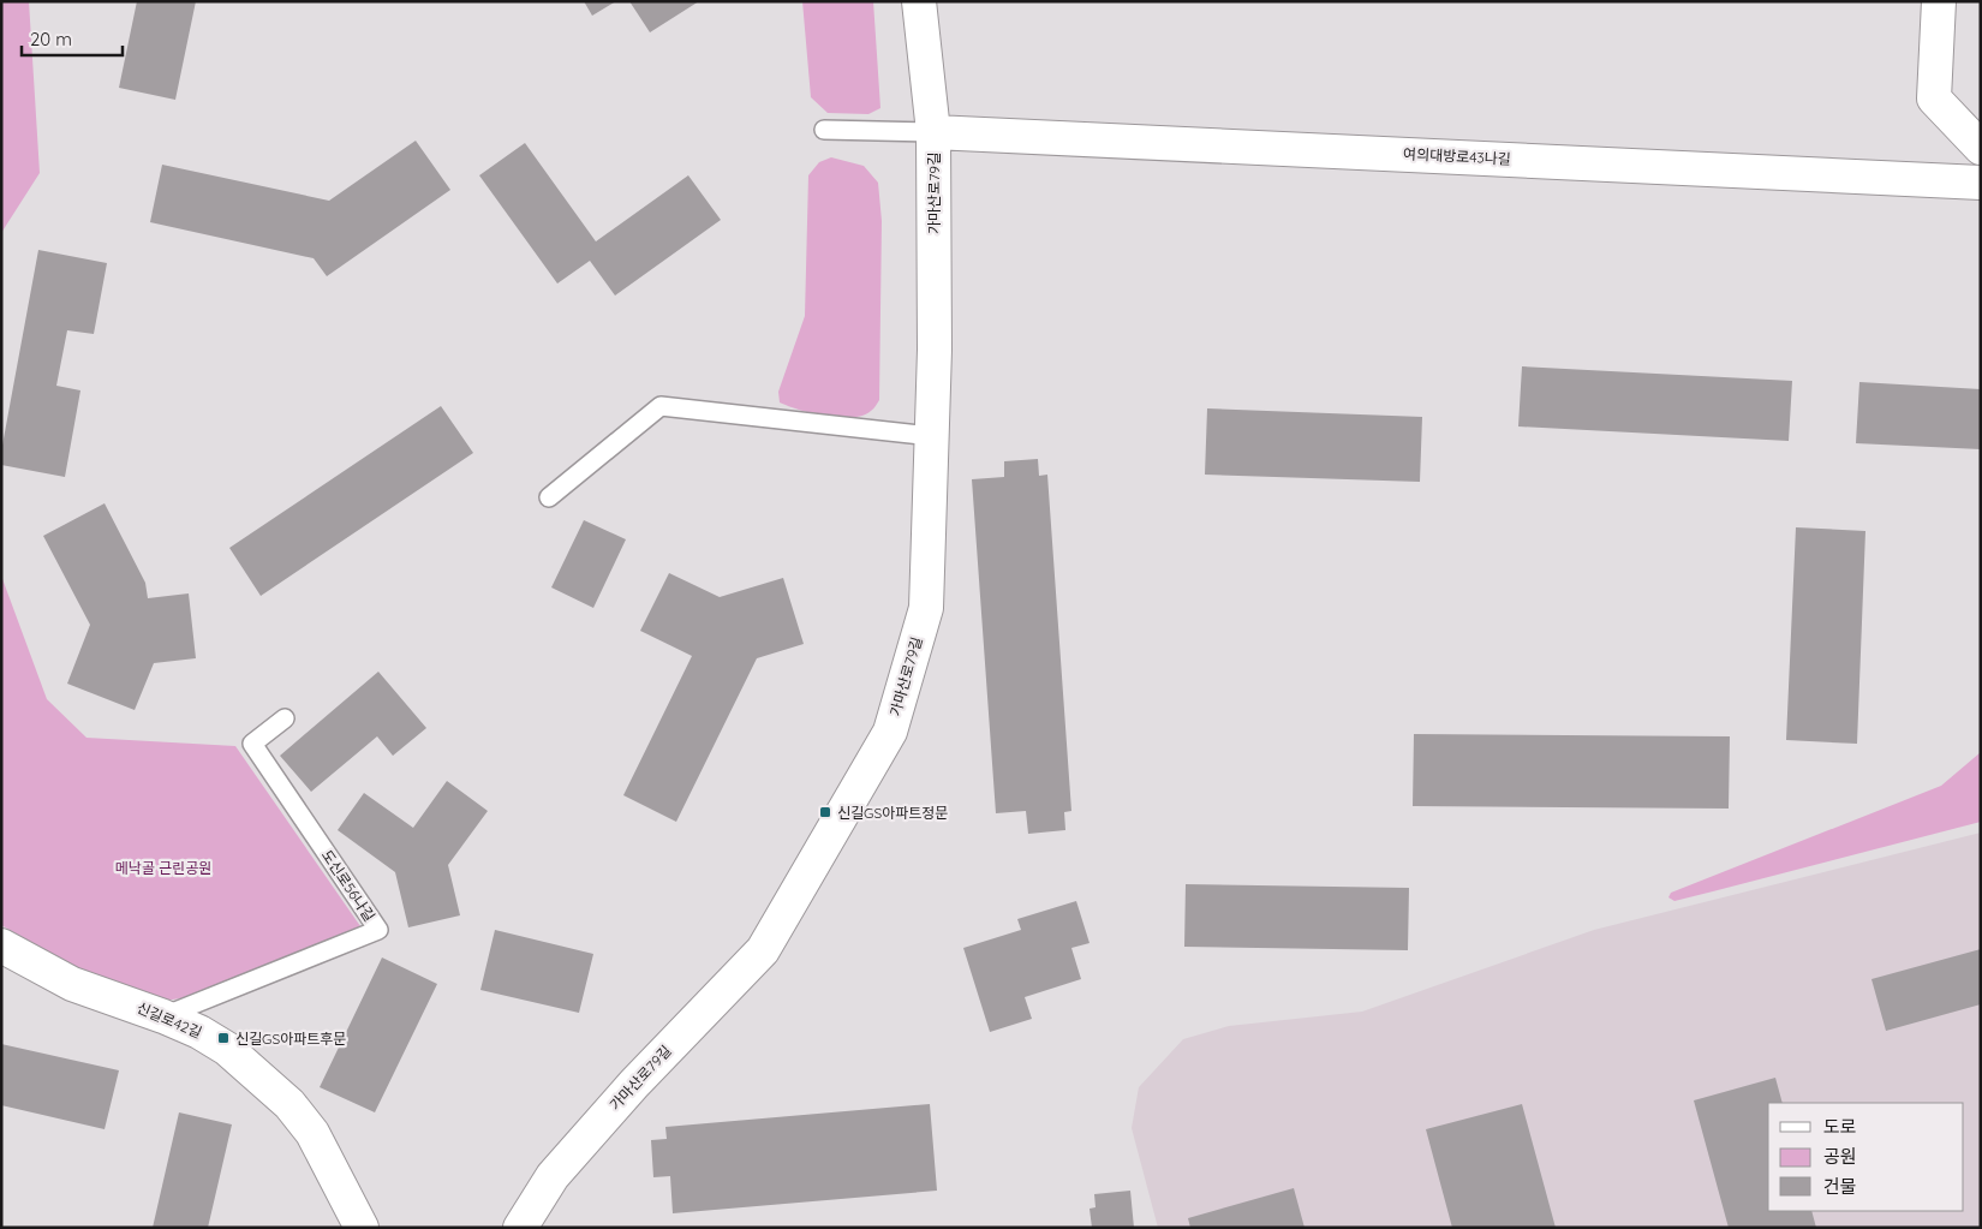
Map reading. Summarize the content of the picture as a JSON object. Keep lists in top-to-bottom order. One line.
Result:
{"streets":{"street":["여의대방로43나길","가마산로79길","신길로42길"],"lane":["도신로56나길"]},"crossings":[["여의대방로43나길","가마산로79길"],["도신로56나길","신길로42길"]],"parks":["메낙골 근린공원"],"places":{"transit":["신길GS아파트정문","신길GS아파트후문"]},"legend":["도로","공원","건물"],"scale_bar":"20 m"}
